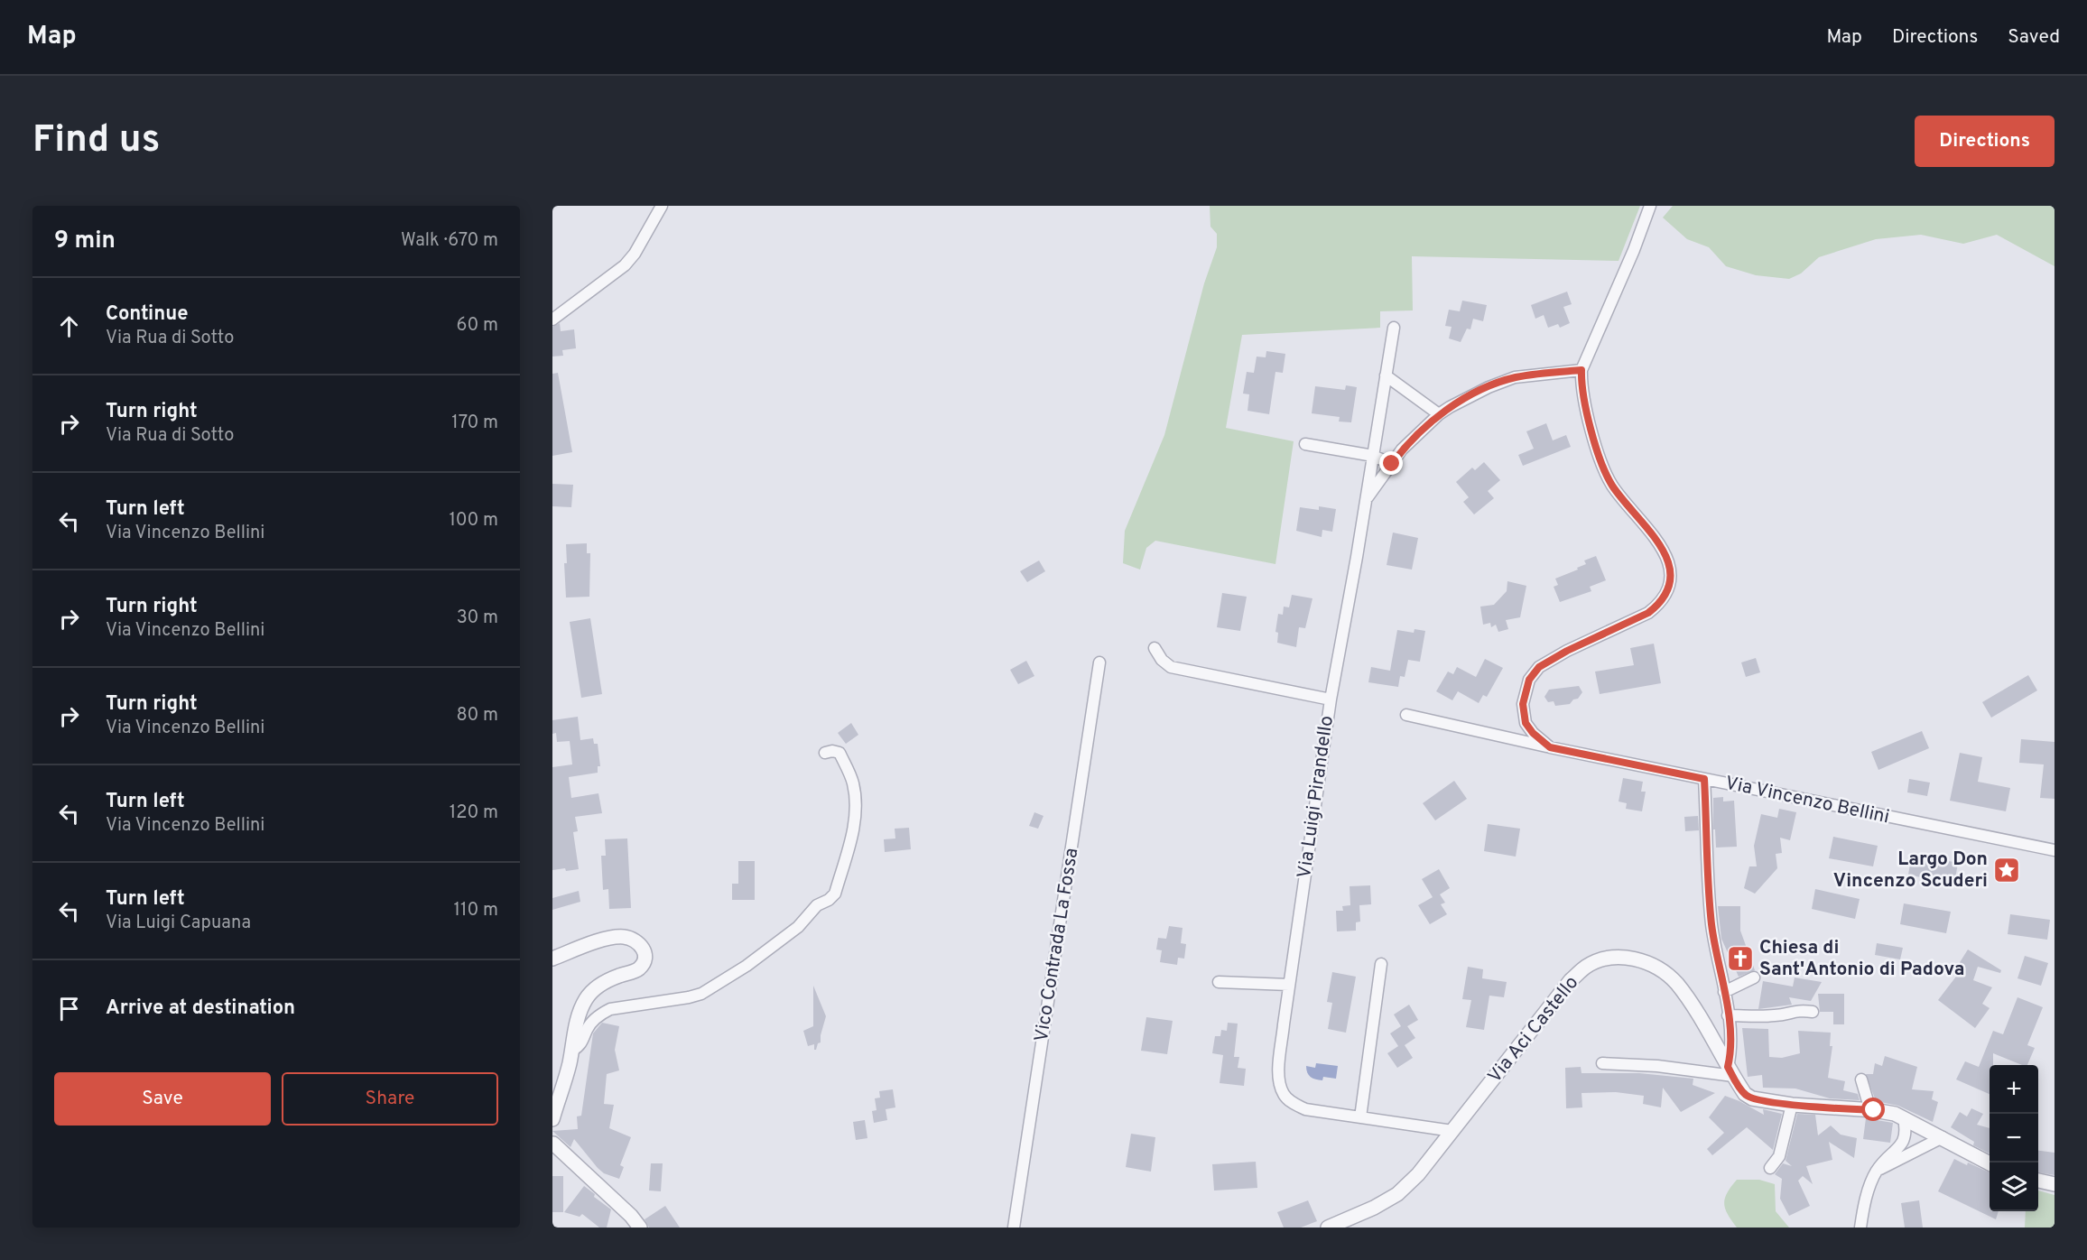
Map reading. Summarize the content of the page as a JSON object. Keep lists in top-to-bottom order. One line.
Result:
{"streets":{"street":["Via Luigi Pirandello","Via Vincenzo Bellini","Vico Contrada La Fossa","Via Aci Castello"]},"crossings":[["Via Luigi Pirandello","Via Aci Castello"]],"places":{"place":["Largo Don Vincenzo Scuderi"],"church":["Chiesa di Sant'Antonio di Padova"]},"page":{"header":"Map","nav":["Map","Directions","Saved"],"buttons":["Directions",["Save","Share"]],"title":"Find us","heading":["9 min","Walk · 670 m"],"list":[["Continue","Via Rua di Sotto","60 m"],["Turn right","Via Rua di Sotto","170 m"],["Turn left","Via Vincenzo Bellini","100 m"],["Turn right","Via Vincenzo Bellini","30 m"],["Turn right","Via Vincenzo Bellini","80 m"],["Turn left","Via Vincenzo Bellini","120 m"],["Turn left","Via Luigi Capuana","110 m"],"Arrive at destination"],"map_buttons":["+","−"]}}
